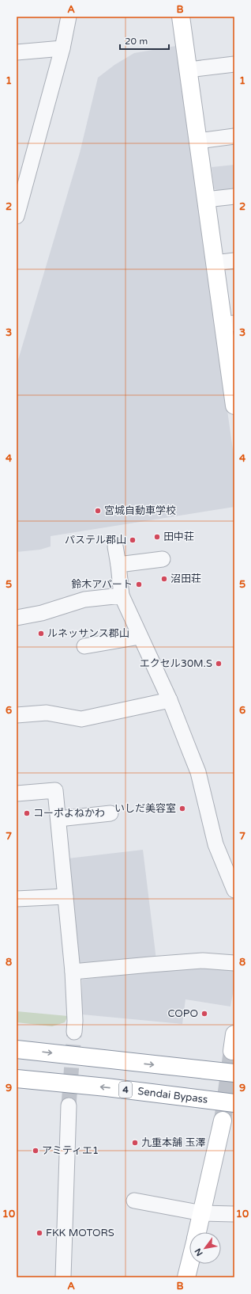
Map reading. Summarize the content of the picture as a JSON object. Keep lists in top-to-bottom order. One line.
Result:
{"streets":{"main road":["4","Sendai Bypass"]},"places":["宮城自動車学校","田中荘","パステル郡山","沼田荘","鈴木アパート","ルネッサンス郡山","エクセル30M.S","いしだ美容室","コーポよねかわ","COPO","九重本舗 玉澤","アミティエ1","FKK MOTORS"],"scale_bar":"20 m","north":"bottom left","grid":{"columns":["A","B"],"rows":["1","2","3","4","5","6","7","8","9","10"]}}
